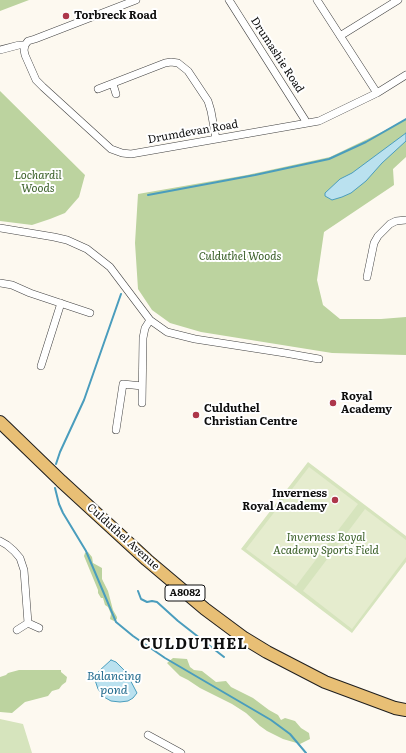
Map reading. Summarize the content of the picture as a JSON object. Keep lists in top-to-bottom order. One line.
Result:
{"streets":{"main road":["Culduthel Avenue","A8082"],"street":["Drumashie Road","Drumdevan Road"]},"crossings":[["Drumashie Road","Drumdevan Road"]],"districts":["CULDUTHEL"],"water":["Balancing pond"],"parks":["Lochardil Woods","Culduthel Woods","Inverness Royal Academy Sports Field"],"places":["Torbreck Road","Royal Academy","Culduthel Christian Centre","Inverness Royal Academy"]}
